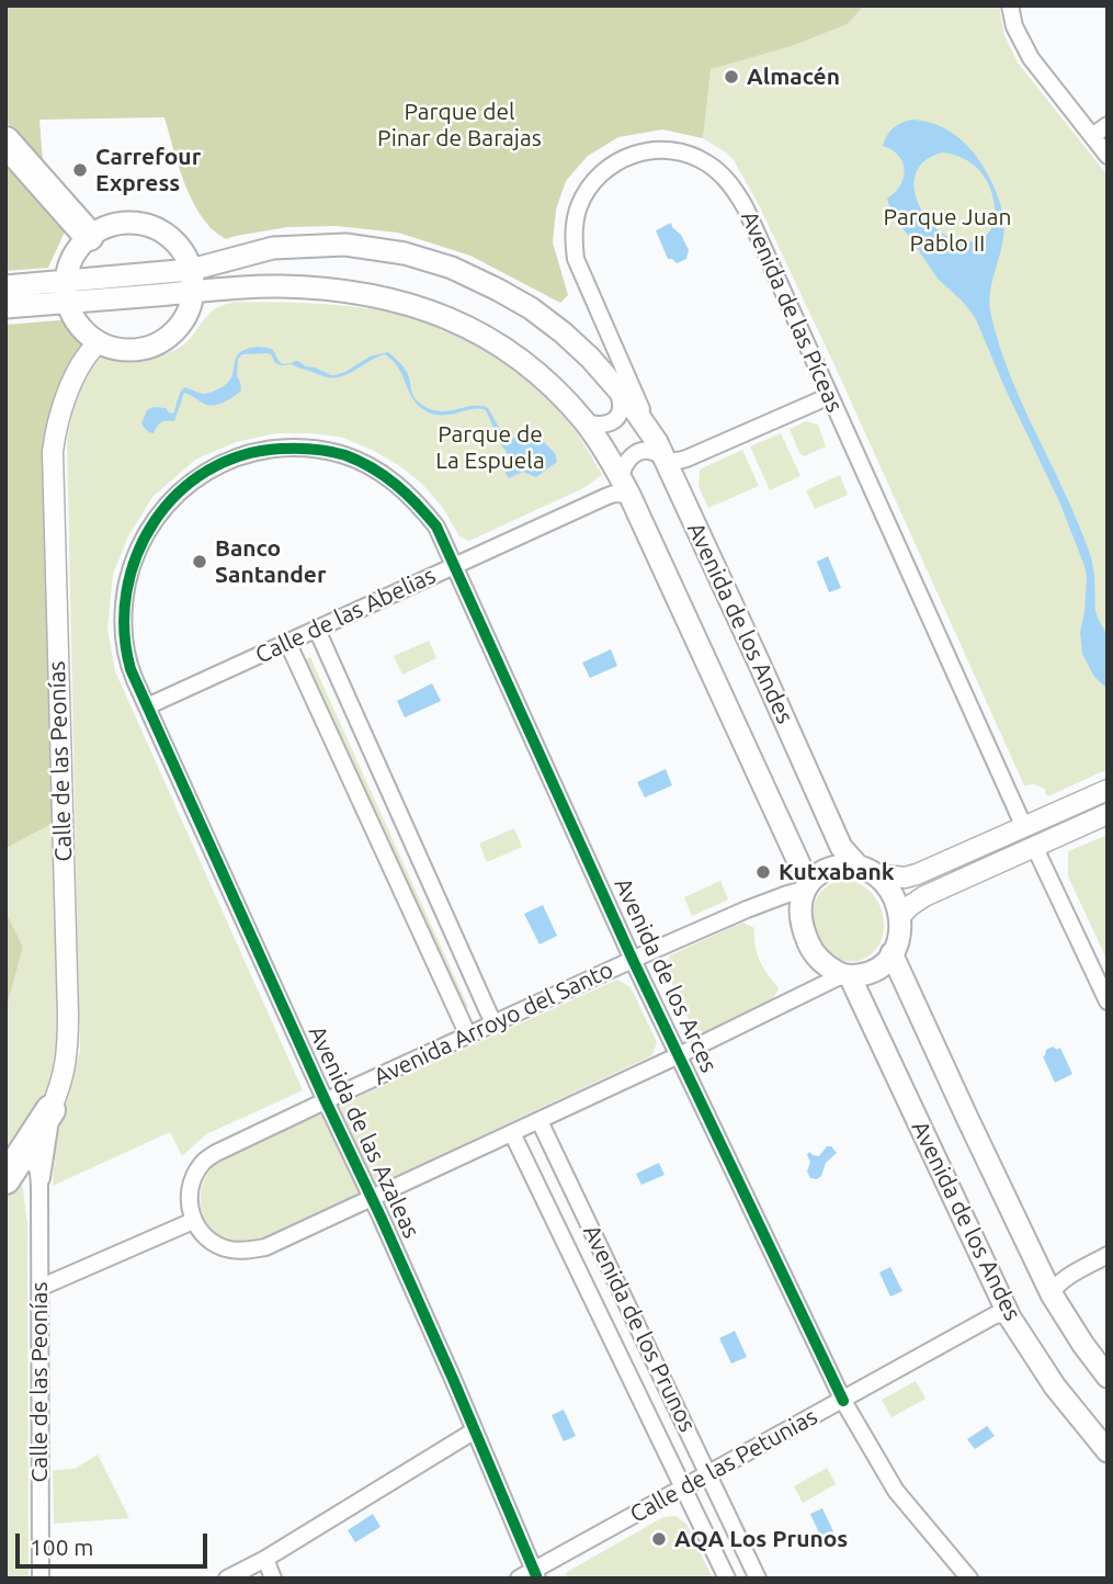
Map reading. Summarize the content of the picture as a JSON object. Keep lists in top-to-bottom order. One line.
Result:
{"streets":{"main road":["Avenida de los Andes"],"street":["Avenida de las Píceas","Calle de las Abelias","Calle de las Peonías","Avenida de los Arces","Avenida Arroyo del Santo","Avenida de las Azaleas","Avenida de los Prunos","Calle de las Petunias"]},"crossings":[["Avenida de las Píceas","Avenida de los Andes"],["Calle de las Abelias","Avenida de los Andes"],["Calle de las Abelias","Avenida de los Arces"],["Calle de las Abelias","Avenida de las Azaleas"],["Avenida de los Andes","Avenida Arroyo del Santo"],["Avenida de los Andes","Calle de las Petunias"],["Avenida de los Arces","Avenida Arroyo del Santo"],["Avenida de los Arces","Avenida de las Azaleas"],["Avenida de los Arces","Calle de las Petunias"],["Avenida Arroyo del Santo","Avenida de las Azaleas"],["Avenida de las Azaleas","Calle de las Petunias"],["Avenida de los Prunos","Calle de las Petunias"]],"parks":["Parque del Pinar de Barajas","Parque Juan Pablo II","Parque de La Espuela"],"places":["Almacén","Carrefour Express","Banco Santander","Kutxabank","AQA Los Prunos"],"scale_bar":"100 m"}
